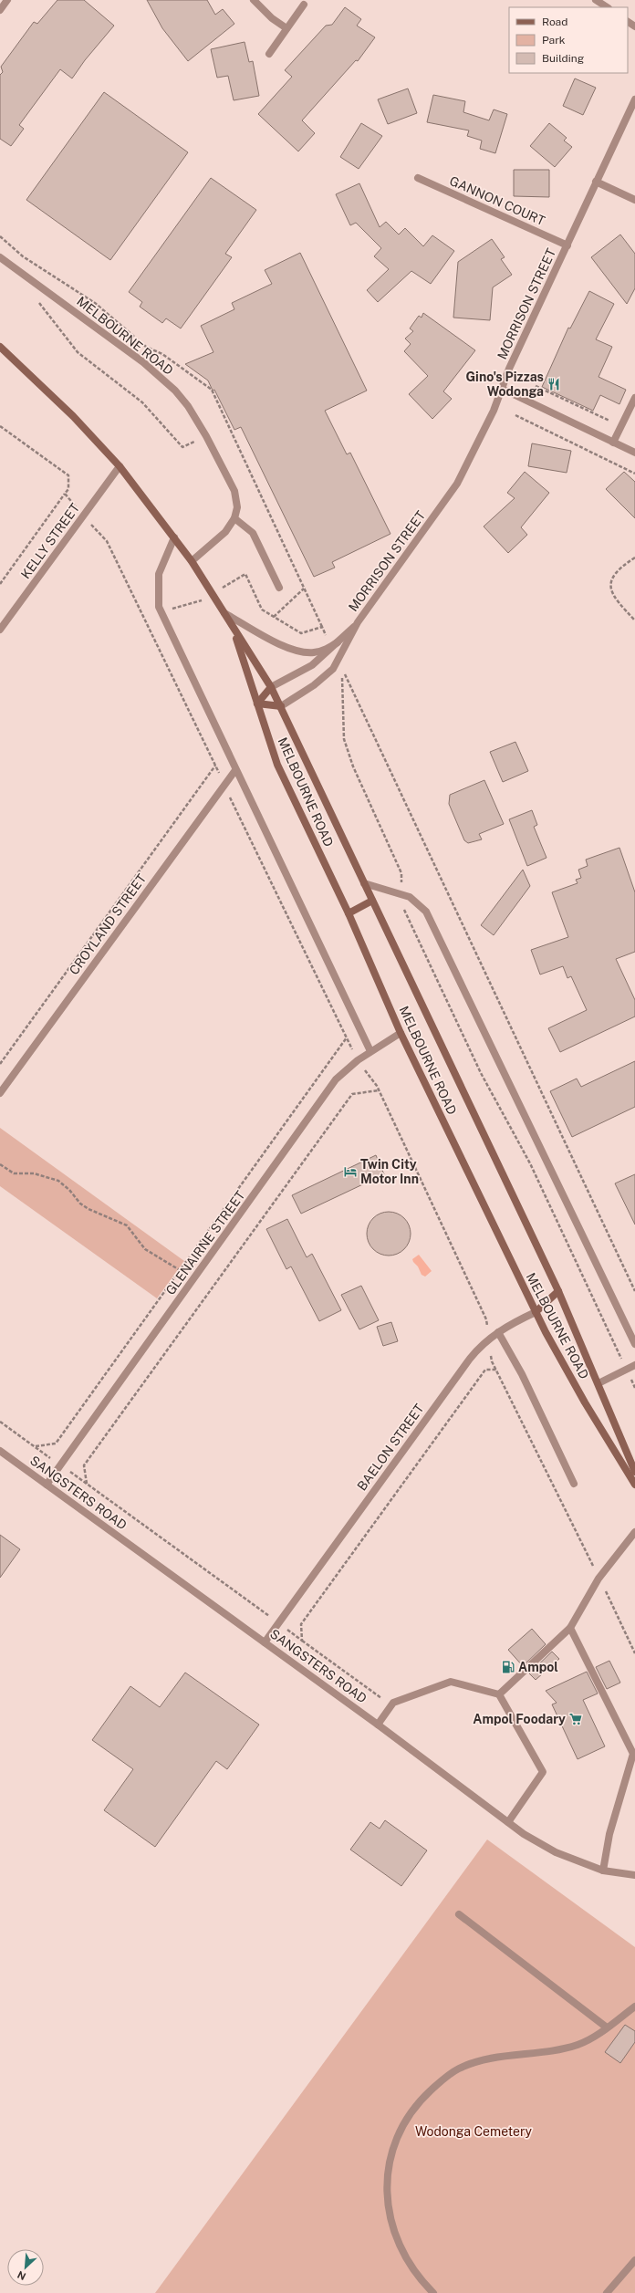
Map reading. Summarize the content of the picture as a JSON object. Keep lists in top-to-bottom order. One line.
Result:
{"streets":{"main road":["MELBOURNE ROAD","BAELON STREET"],"street":["GANNON COURT","MORRISON STREET","KELLY STREET","CROYLAND STREET","GLENAIRNE STREET","SANGSTERS ROAD"]},"crossings":[["GANNON COURT","MORRISON STREET"],["MORRISON STREET","MELBOURNE ROAD"],["MELBOURNE ROAD","KELLY STREET"],["MELBOURNE ROAD","GLENAIRNE STREET"],["MELBOURNE ROAD","BAELON STREET"],["GLENAIRNE STREET","SANGSTERS ROAD"],["BAELON STREET","SANGSTERS ROAD"]],"parks":["Wodonga Cemetery"],"places":{"restaurant":["Gino's Pizzas Wodonga"],"hotel":["Twin City Motor Inn"],"fuel station":["Ampol"],"supermarket":["Ampol Foodary"]},"legend":["Road","Park","Building"],"north":"bottom left"}
